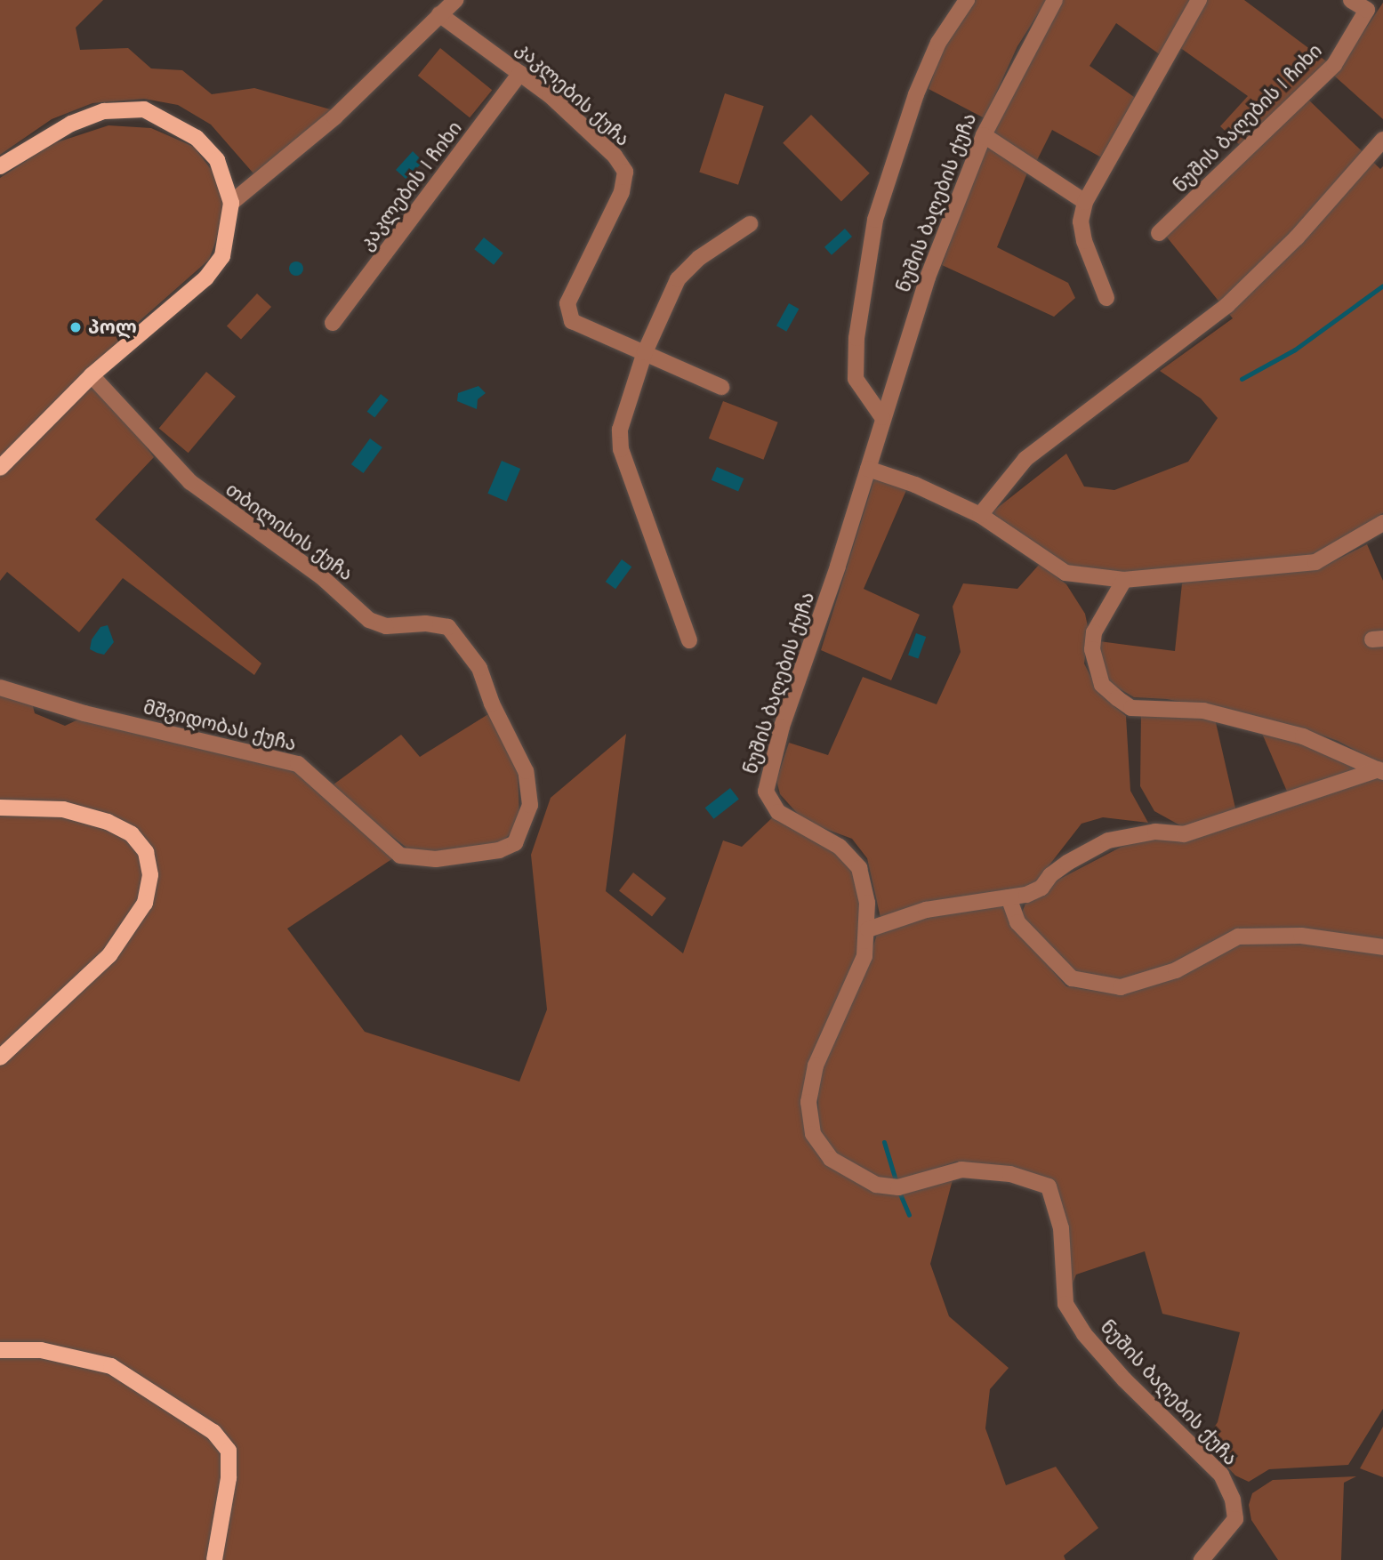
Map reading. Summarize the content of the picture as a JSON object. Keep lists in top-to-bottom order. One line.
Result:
{"streets":{"street":["კაკლების ქუჩა","ნუშის ბაღების I ჩიხი","კაკლების I ჩიხი","ნუშის ბაღების ქუჩა","თბილისის ქუჩა","მშვიდობას ქუჩა"]},"crossings":[["კაკლების ქუჩა","კაკლების I ჩიხი"],["თბილისის ქუჩა","მშვიდობას ქუჩა"]],"places":["პოლ"]}
